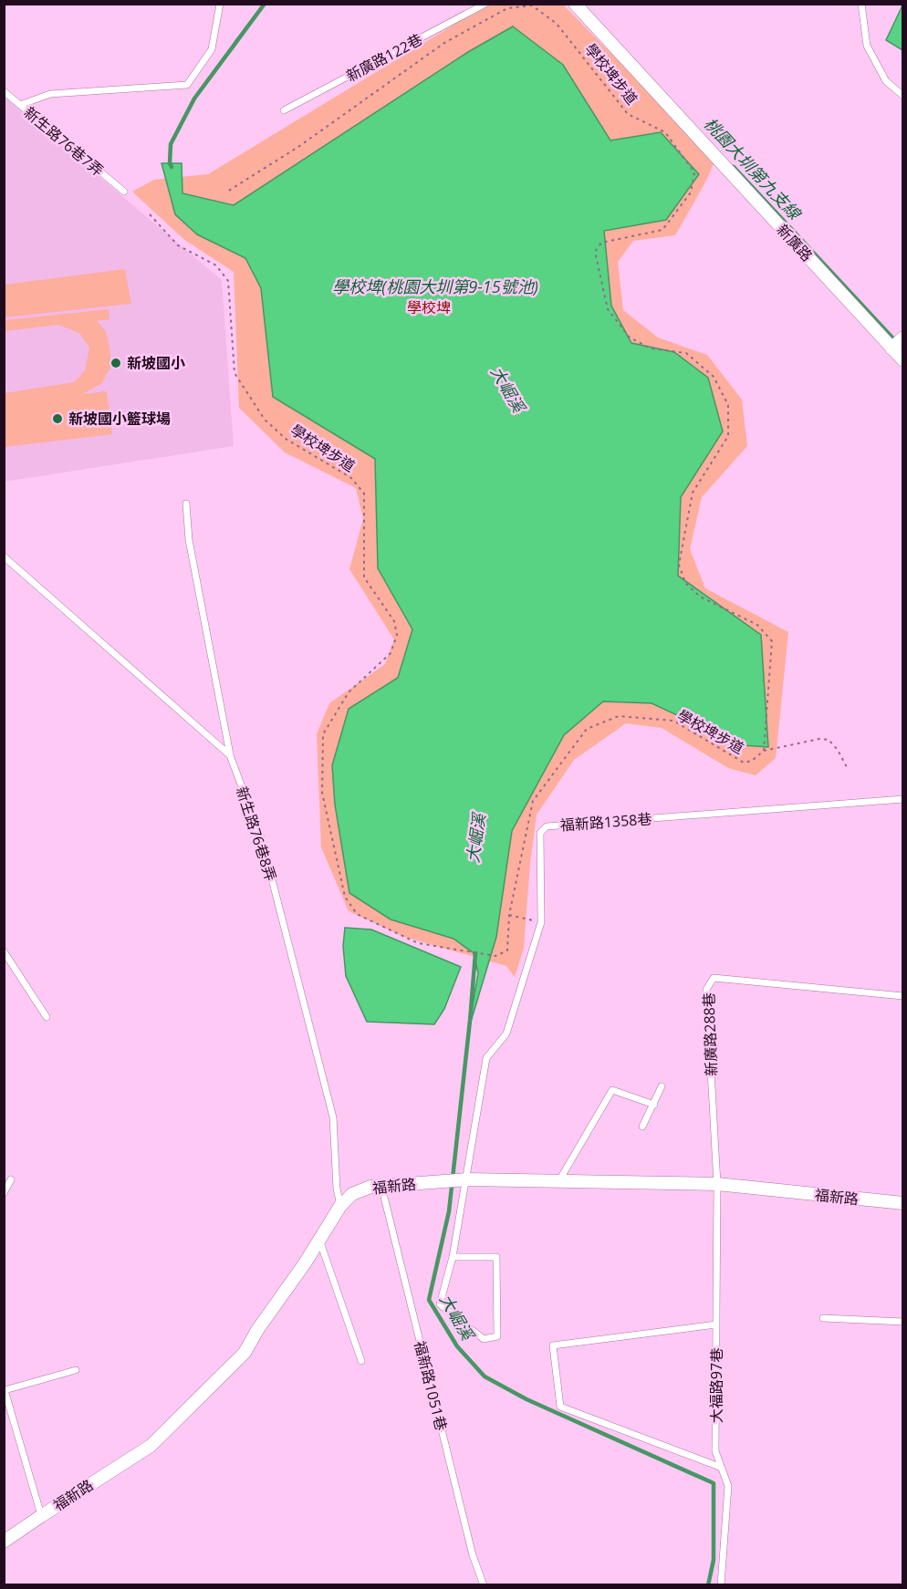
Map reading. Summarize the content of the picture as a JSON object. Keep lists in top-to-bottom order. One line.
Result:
{"streets":{"street":["新廣路","福新路"],"lane":["新廣路122巷","新生路76巷7弄","福新路1358巷","新生路76巷8弄","新廣路288巷","福新路1051巷","大福路97巷"],"path":["學校埤步道"]},"crossings":[["福新路1358巷","福新路"],["新生路76巷8弄","福新路"],["新廣路288巷","福新路"],["新廣路288巷","大福路97巷"],["福新路","福新路1051巷"],["福新路","大福路97巷"]],"water":["桃園大圳第九支線","學校埤(桃園大圳第9-15號池)","大崛溪"],"parks":["學校埤"],"places":["新坡國小","新坡國小籃球場"]}
